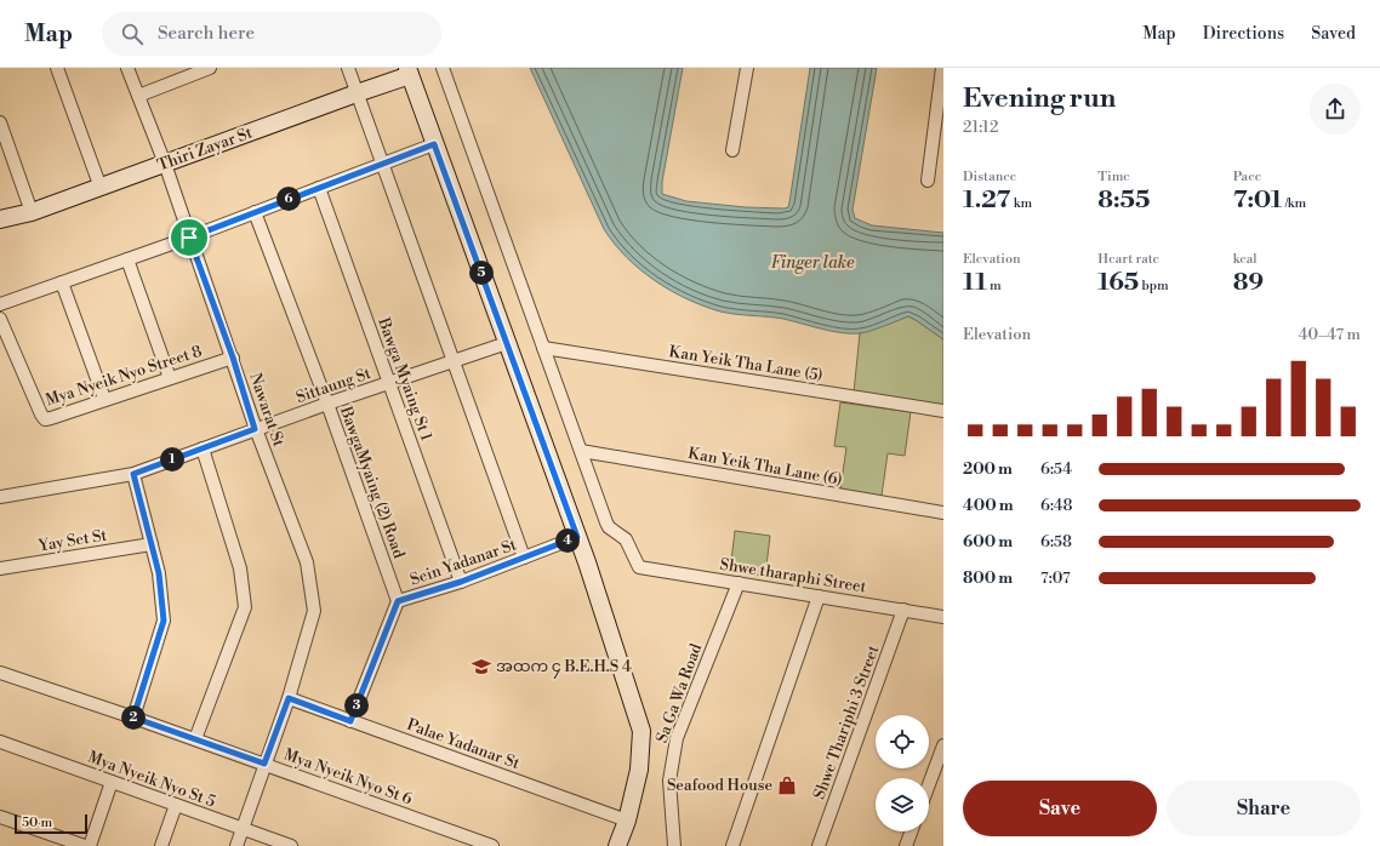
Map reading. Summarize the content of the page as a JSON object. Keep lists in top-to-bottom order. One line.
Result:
{"streets":{"main road":["Thiri Zayar St"],"street":["Kan Yeik Tha Lane (5)","Mya Nyeik Nyo Street 8","Bawga Myaing St 1","Sittaung St","Nawarat St","Kan Yeik Tha Lane (6)","BawgaMyaing (2) Road","Yay Set St","Sein Yadanar St","Shwe tharaphi Street","Sa Ga Wa Road","Shwe Thariphi 3 Street","Palae Yadanar St","Mya Nyeik Nyo St 6","Mya Nyeik Nyo St 5"]},"crossings":[["Thiri Zayar St","Nawarat St"],["Mya Nyeik Nyo Street 8","Nawarat St"],["Bawga Myaing St 1","Sittaung St"],["Bawga Myaing St 1","Sein Yadanar St"],["Sittaung St","Nawarat St"],["Sittaung St","BawgaMyaing (2) Road"],["Nawarat St","Palae Yadanar St"],["Nawarat St","Mya Nyeik Nyo St 6"],["Nawarat St","Mya Nyeik Nyo St 5"],["Kan Yeik Tha Lane (6)","Shwe tharaphi Street"],["BawgaMyaing (2) Road","Sein Yadanar St"],["Sein Yadanar St","Palae Yadanar St"],["Shwe tharaphi Street","Sa Ga Wa Road"],["Shwe tharaphi Street","Shwe Thariphi 3 Street"]],"water":["Finger lake"],"places":{"school or university":["အထက ၄ B.E.H.S 4"],"shop":["Seafood House"]},"scale_bar":"50 m","page":{"header":"Map","search":"Search here","nav":["Map","Directions","Saved"],"heading":["Evening run","21:12"],"stats":[["Distance","1.27 km"],["Time","8:55"],["Pace","7:01 /km"],["Elevation","11 m"],["Heart rate","165 bpm"],["kcal","89"]],"pins":["6","5","1","4","3","2"],"chart":["Elevation","40–47 m"],"list":[{"name":"200 m","note":"6:54"},{"name":"400 m","note":"6:48"},{"name":"600 m","note":"6:58"},{"name":"800 m","note":"7:07"}],"buttons":["Save","Share"],"scale":"50 m"}}
